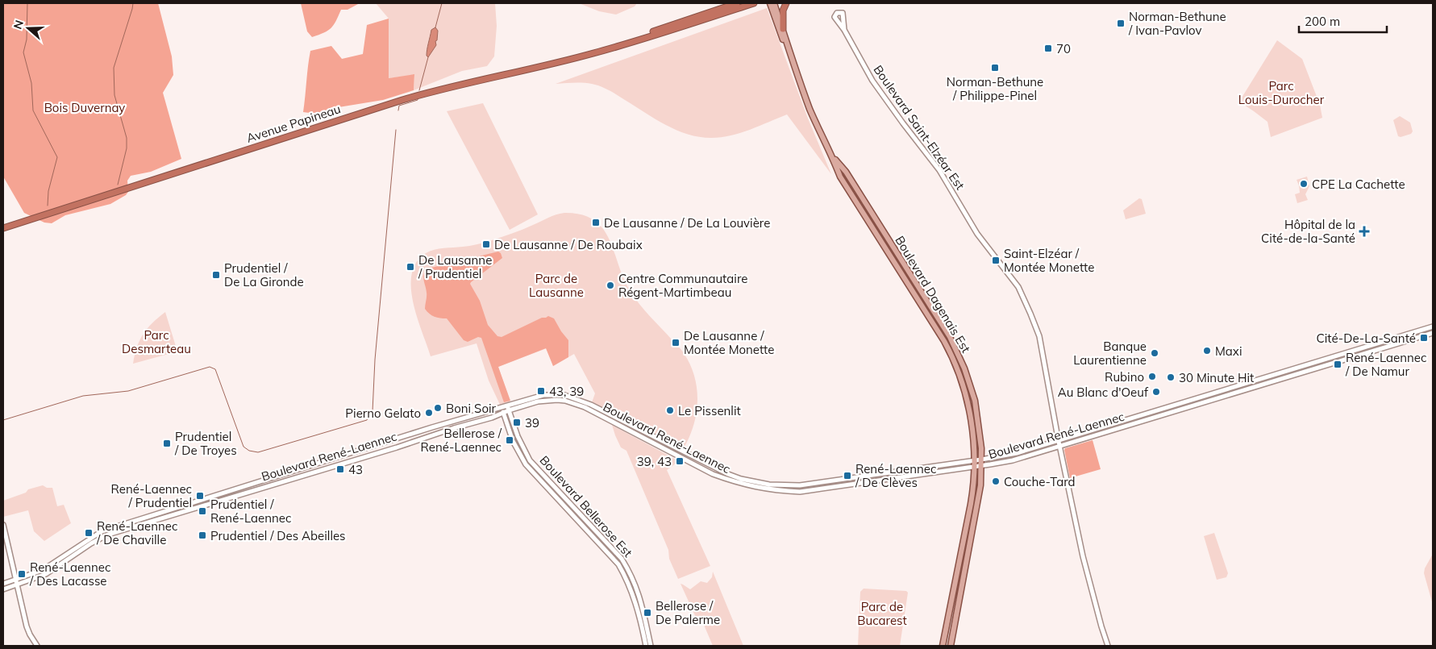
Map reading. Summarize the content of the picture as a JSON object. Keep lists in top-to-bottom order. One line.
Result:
{"streets":{"highway":["Avenue Papineau"],"main road":["Boulevard Dagenais Est"],"street":["Boulevard Saint-Elzéar Est","Boulevard René-Laennec","Boulevard Bellerose Est"]},"crossings":[["Boulevard Saint-Elzéar Est","Boulevard René-Laennec"],["Boulevard Dagenais Est","Boulevard René-Laennec"],["Boulevard René-Laennec","Boulevard Bellerose Est"]],"parks":["Parc Louis-Durocher","Bois Duvernay","Parc de Lausanne","Parc Desmarteau","Parc de Bucarest"],"places":{"transit":["Norman-Bethune / Ivan-Pavlov","70","Norman-Bethune / Philippe-Pinel","De Lausanne / De La Louvière","De Lausanne / De Roubaix","Saint-Elzéar / Montée Monette","De Lausanne / Prudentiel","Prudentiel / De La Gironde","Cité-De-La-Santé","De Lausanne / Montée Monette","René-Laennec / De Namur","43, 39","39","Bellerose / René-Laennec","Prudentiel / De Troyes","39, 43","43","René-Laennec / De Clèves","René-Laennec / Prudentiel","Prudentiel / René-Laennec","René-Laennec / De Chaville","Prudentiel / Des Abeilles","René-Laennec / Des Lacasse","Bellerose / De Palerme"],"other":["CPE La Cachette","Centre Communautaire Régent-Martimbeau","Maxi","Banque Laurentienne","Rubino","30 Minute Hit","Au Blanc d'Oeuf","Boni Soir","Le Pissenlit","Pierno Gelato","Couche-Tard"],"health":["Hôpital de la Cité-de-la-Santé"]},"scale_bar":"200 m","north":"left"}
